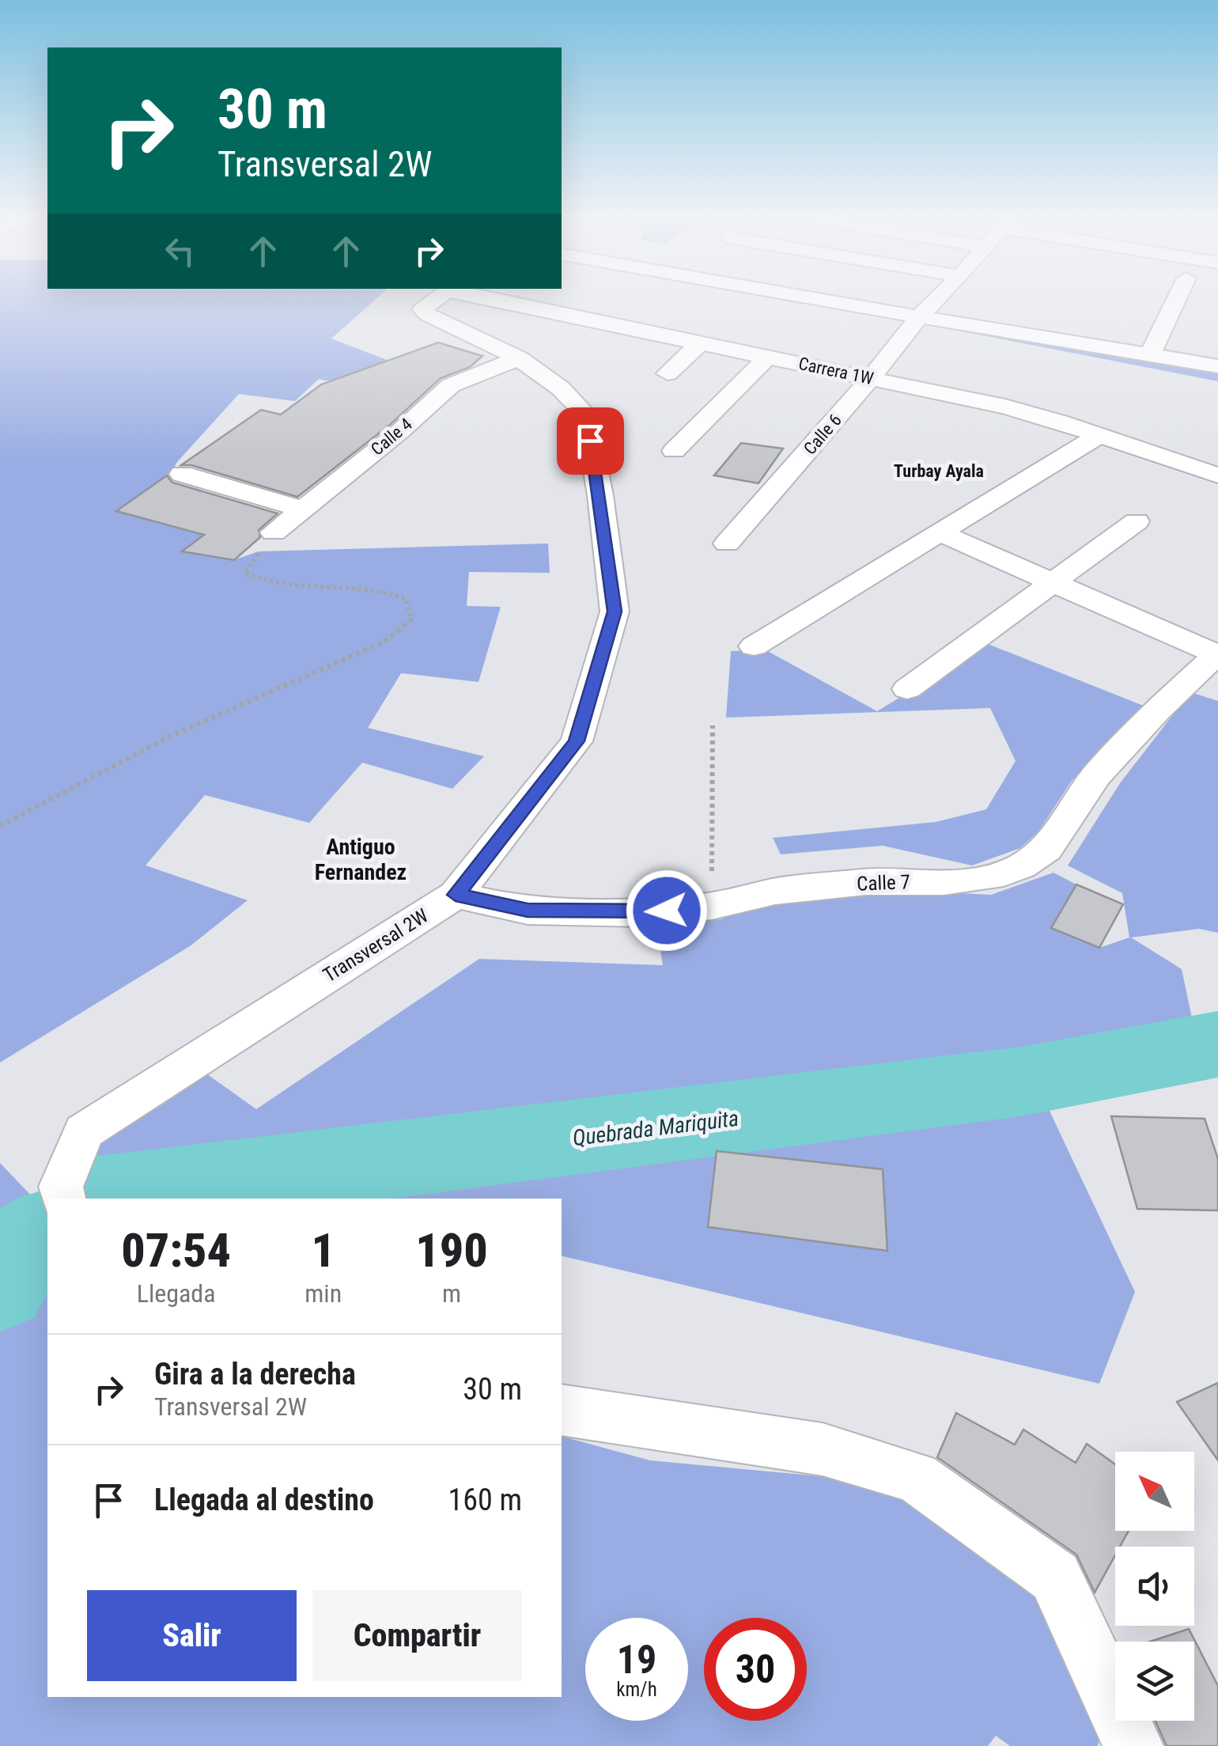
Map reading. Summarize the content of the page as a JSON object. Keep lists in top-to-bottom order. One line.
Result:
{"streets":{"street":["Carrera 1W","Calle 6","Calle 4","Calle 7","Transversal 2W"]},"crossings":[["Carrera 1W","Calle 6"],["Calle 4","Transversal 2W"],["Calle 7","Transversal 2W"]],"districts":["Turbay Ayala","Antiguo Fernandez"],"water":["Quebrada Mariquita"],"north":"top left","page":{"turn":["30 m","Transversal 2W"],"eta":["07:54","Llegada","1","min","190","m"],"list":[{"name":"Gira a la derecha","note":"Transversal 2W","value":"30 m"},{"name":"Llegada al destino","value":"160 m"}],"buttons":["Salir","Compartir"],"speed":"19 km/h","limit":"30"}}
